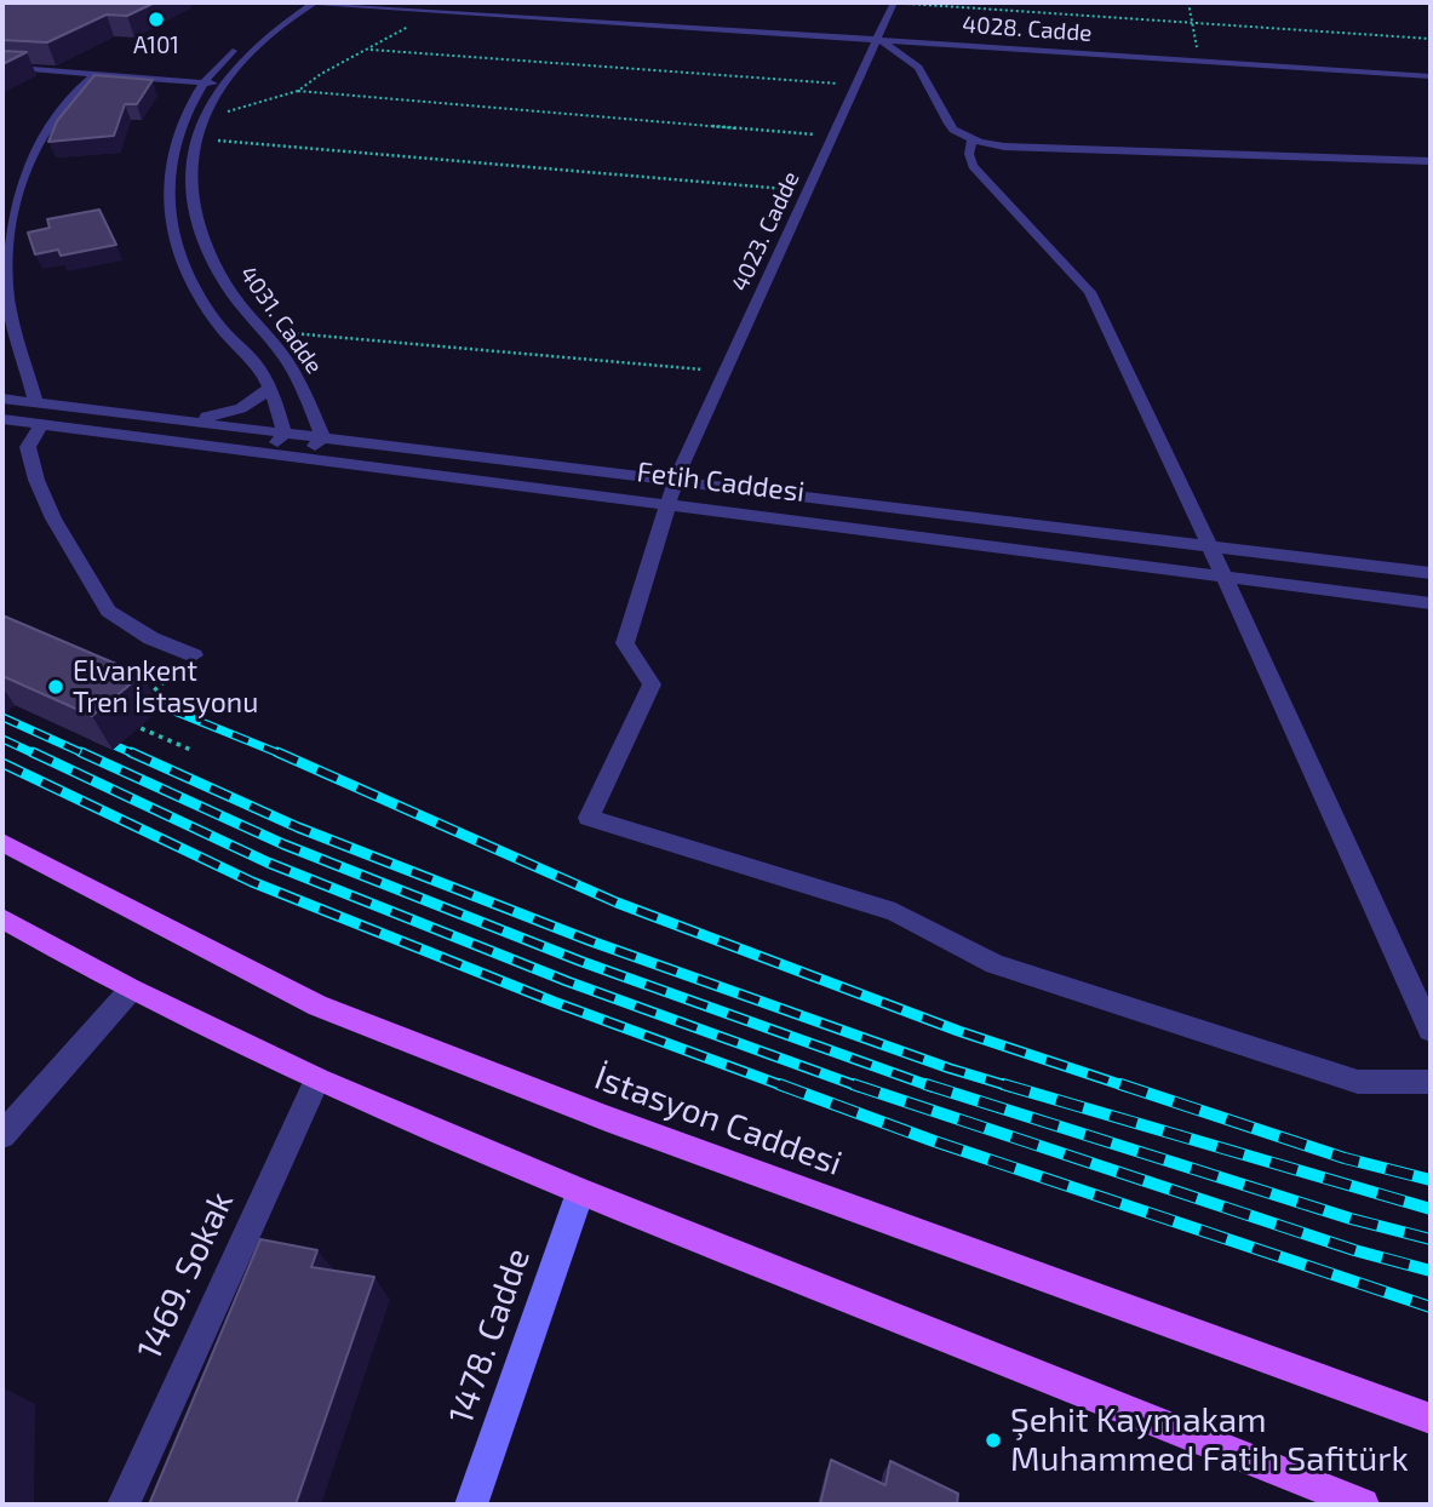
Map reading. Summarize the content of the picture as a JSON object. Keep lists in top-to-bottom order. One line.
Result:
{"streets":{"main road":["İstasyon Caddesi"],"street":["4028. Cadde","4023. Cadde","4031. Cadde","Fetih Caddesi","1469. Sokak","1478. Cadde"]},"crossings":[["4028. Cadde","4023. Cadde"],["4028. Cadde","4031. Cadde"],["4023. Cadde","Fetih Caddesi"],["4031. Cadde","Fetih Caddesi"]],"places":["A101","Elvankent Tren İstasyonu","Şehit Kaymakam Muhammed Fatih Safitürk"]}
